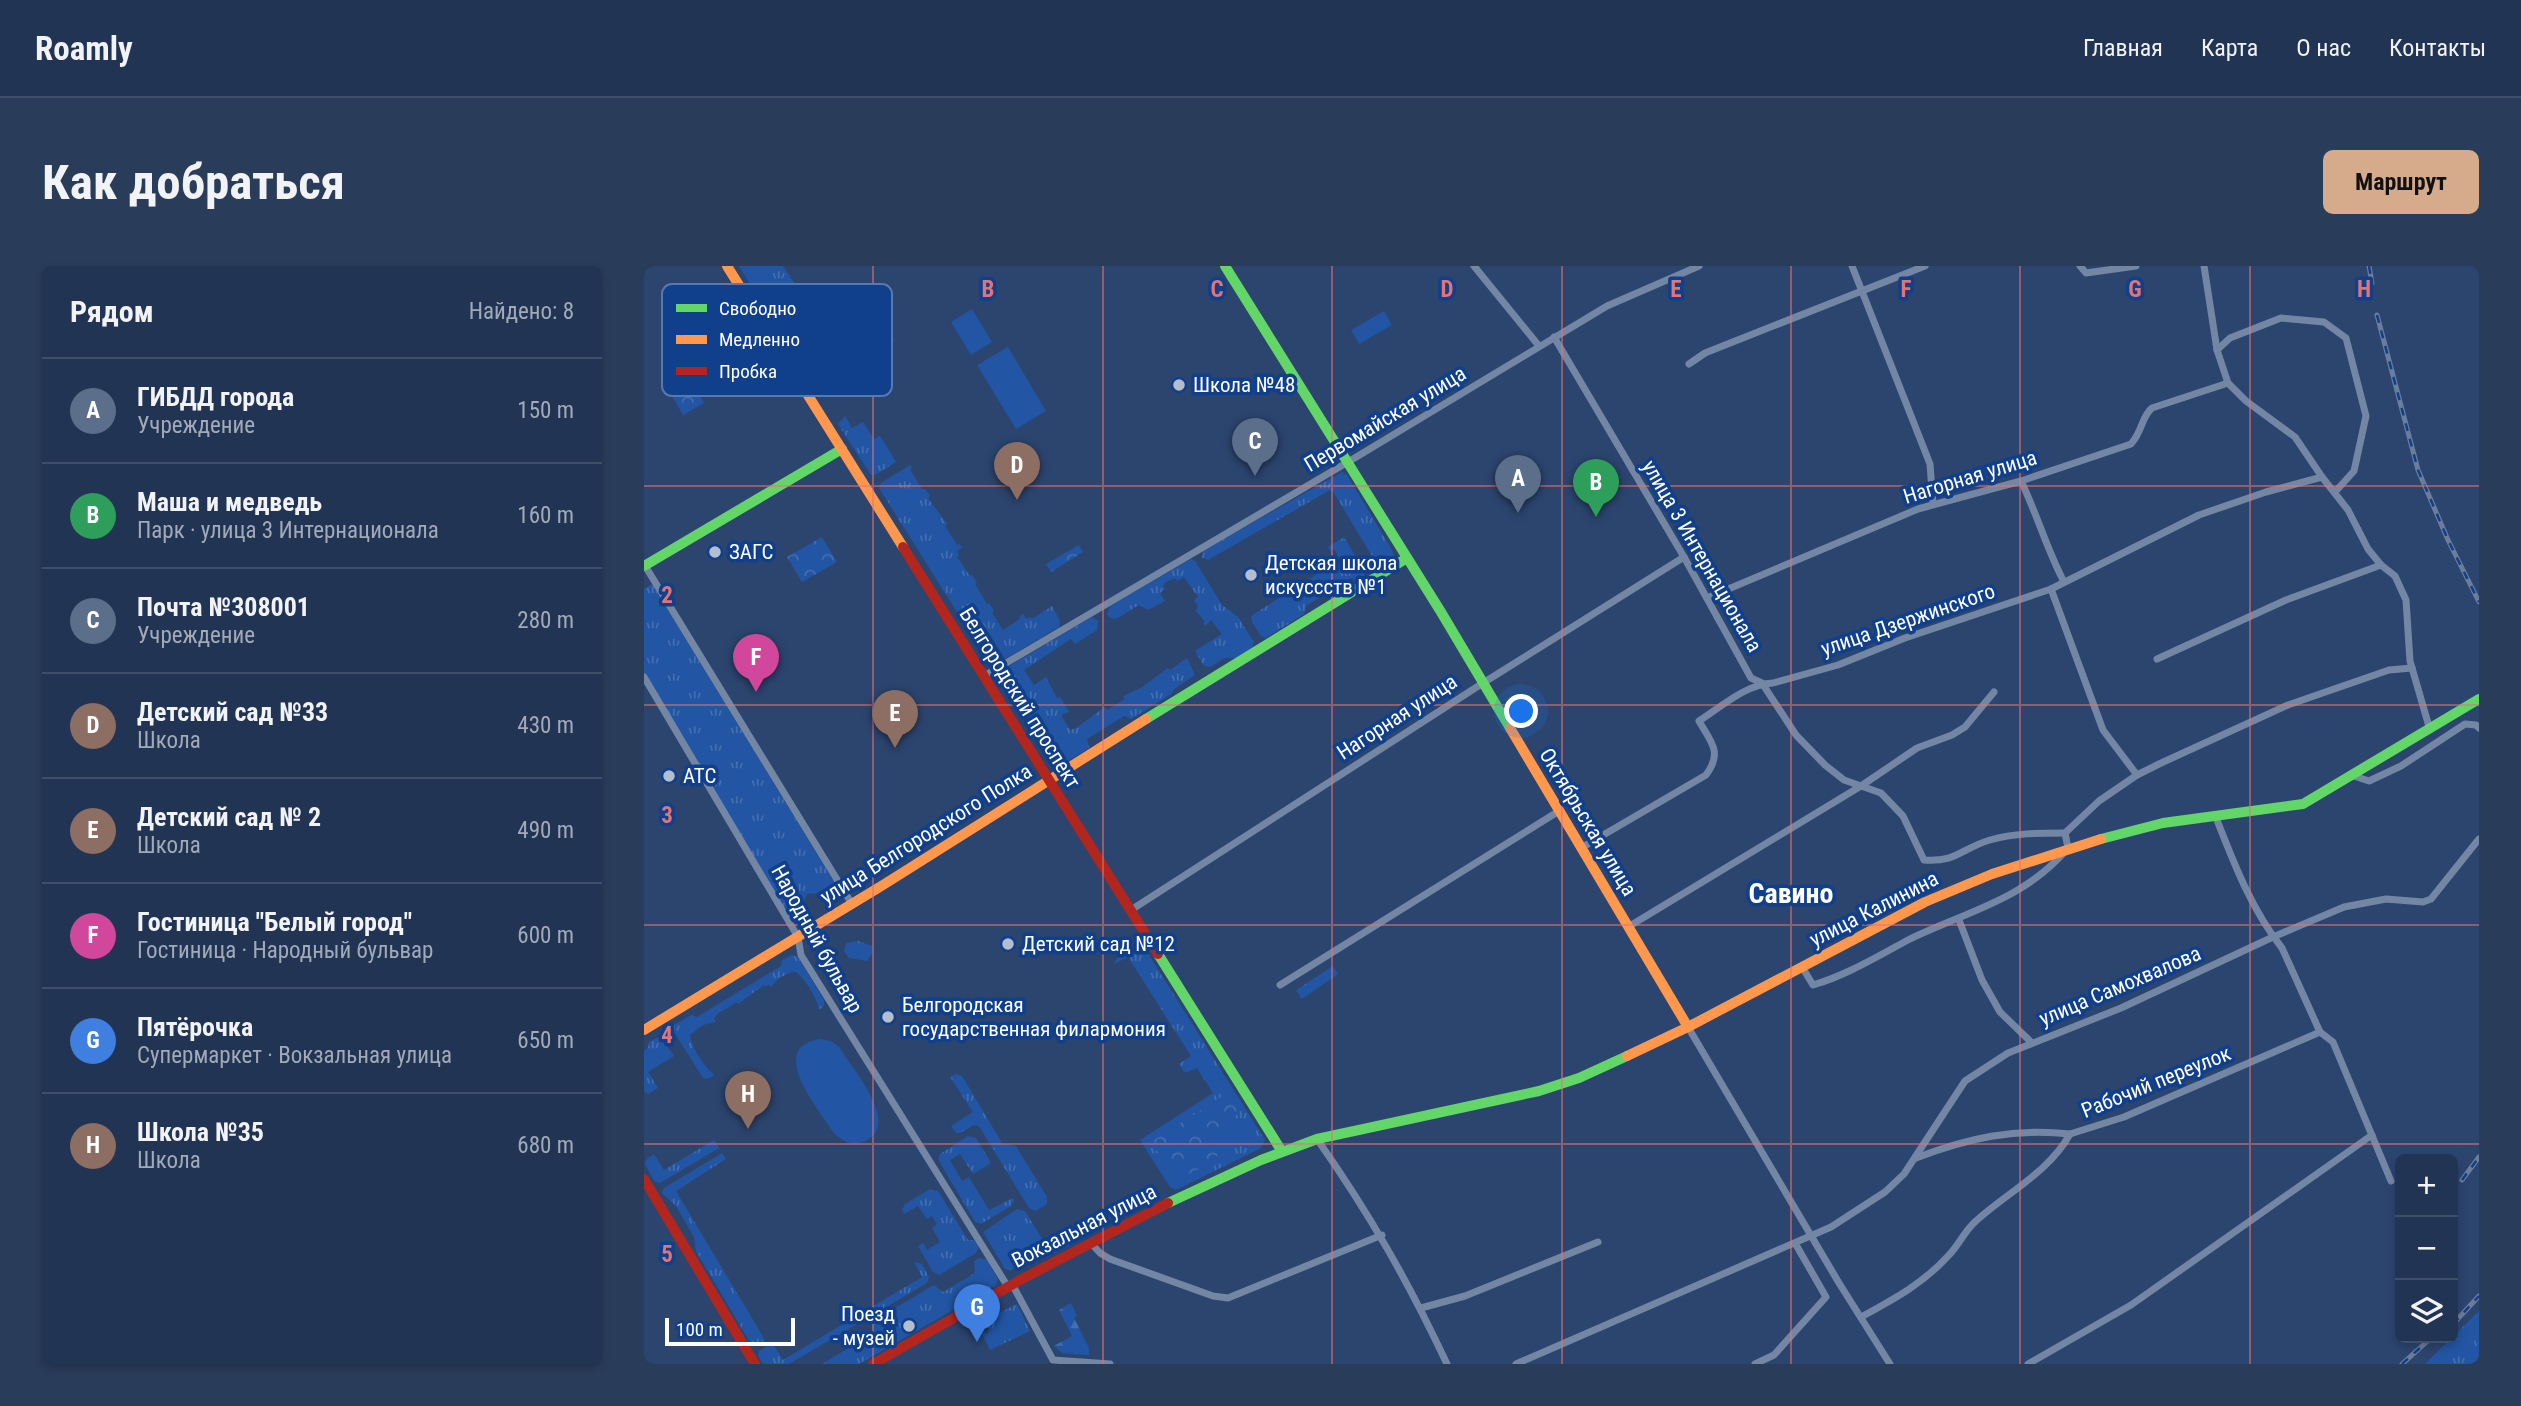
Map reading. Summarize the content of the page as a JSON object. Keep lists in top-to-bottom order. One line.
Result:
{"streets":{"main road":["Белгородский проспект","Октябрьская улица","улица Белгородского Полка","улица Калинина","Вокзальная улица"],"street":["Первомайская улица","Нагорная улица","улица 3 Интернационала","улица Дзержинского","Народный бульвар","улица Самохвалова","Рабочий переулок"]},"crossings":[["Первомайская улица","улица 3 Интернационала"],["Первомайская улица","Белгородский проспект"],["Первомайская улица","Октябрьская улица"],["Нагорная улица","улица 3 Интернационала"],["Нагорная улица","Белгородский проспект"],["Нагорная улица","Октябрьская улица"],["улица 3 Интернационала","улица Дзержинского"],["улица Дзержинского","Октябрьская улица"],["Белгородский проспект","улица Белгородского Полка"],["Белгородский проспект","улица Калинина"],["Белгородский проспект","Вокзальная улица"],["Октябрьская улица","улица Белгородского Полка"],["Октябрьская улица","улица Калинина"],["Октябрьская улица","улица Самохвалова"],["Октябрьская улица","Рабочий переулок"],["улица Белгородского Полка","Народный бульвар"],["улица Калинина","Вокзальная улица"],["Народный бульвар","Вокзальная улица"]],"districts":["Савино"],"places":["Школа №48","ЗАГС","Детская школа искуссств №1","АТС","Детский сад №12","Белгородская государственная филармония","Поезд - музей"],"legend":["Свободно","Медленно","Пробка"],"scale_bar":"100 m","page":{"header":"Roamly","nav":["Главная","Карта","О нас","Контакты"],"buttons":"Маршрут","title":"Как добраться","heading":["Рядом","Найдено: 8"],"list":[{"mark":"A","name":"ГИБДД города","note":"Учреждение","value":"150 m"},{"mark":"B","name":"Маша и медведь","note":"Парк · улица 3 Интернационала","value":"160 m"},{"mark":"C","name":"Почта №308001","note":"Учреждение","value":"280 m"},{"mark":"D","name":"Детский сад №33","note":"Школа","value":"430 m"},{"mark":"E","name":"Детский сад № 2","note":"Школа","value":"490 m"},{"mark":"F","name":"Гостиница \"Белый город\"","note":"Гостиница · Народный бульвар","value":"600 m"},{"mark":"G","name":"Пятёрочка","note":"Супермаркет · Вокзальная улица","value":"650 m"},{"mark":"H","name":"Школа №35","note":"Школа","value":"680 m"}],"pins":["C","D","A","B","F","E","H","G"],"map_buttons":["+","−"],"scale":"100 m"},"grid":{"columns":["B","C","D","E","F","G","H"],"rows":["2","3","4","5"]}}
